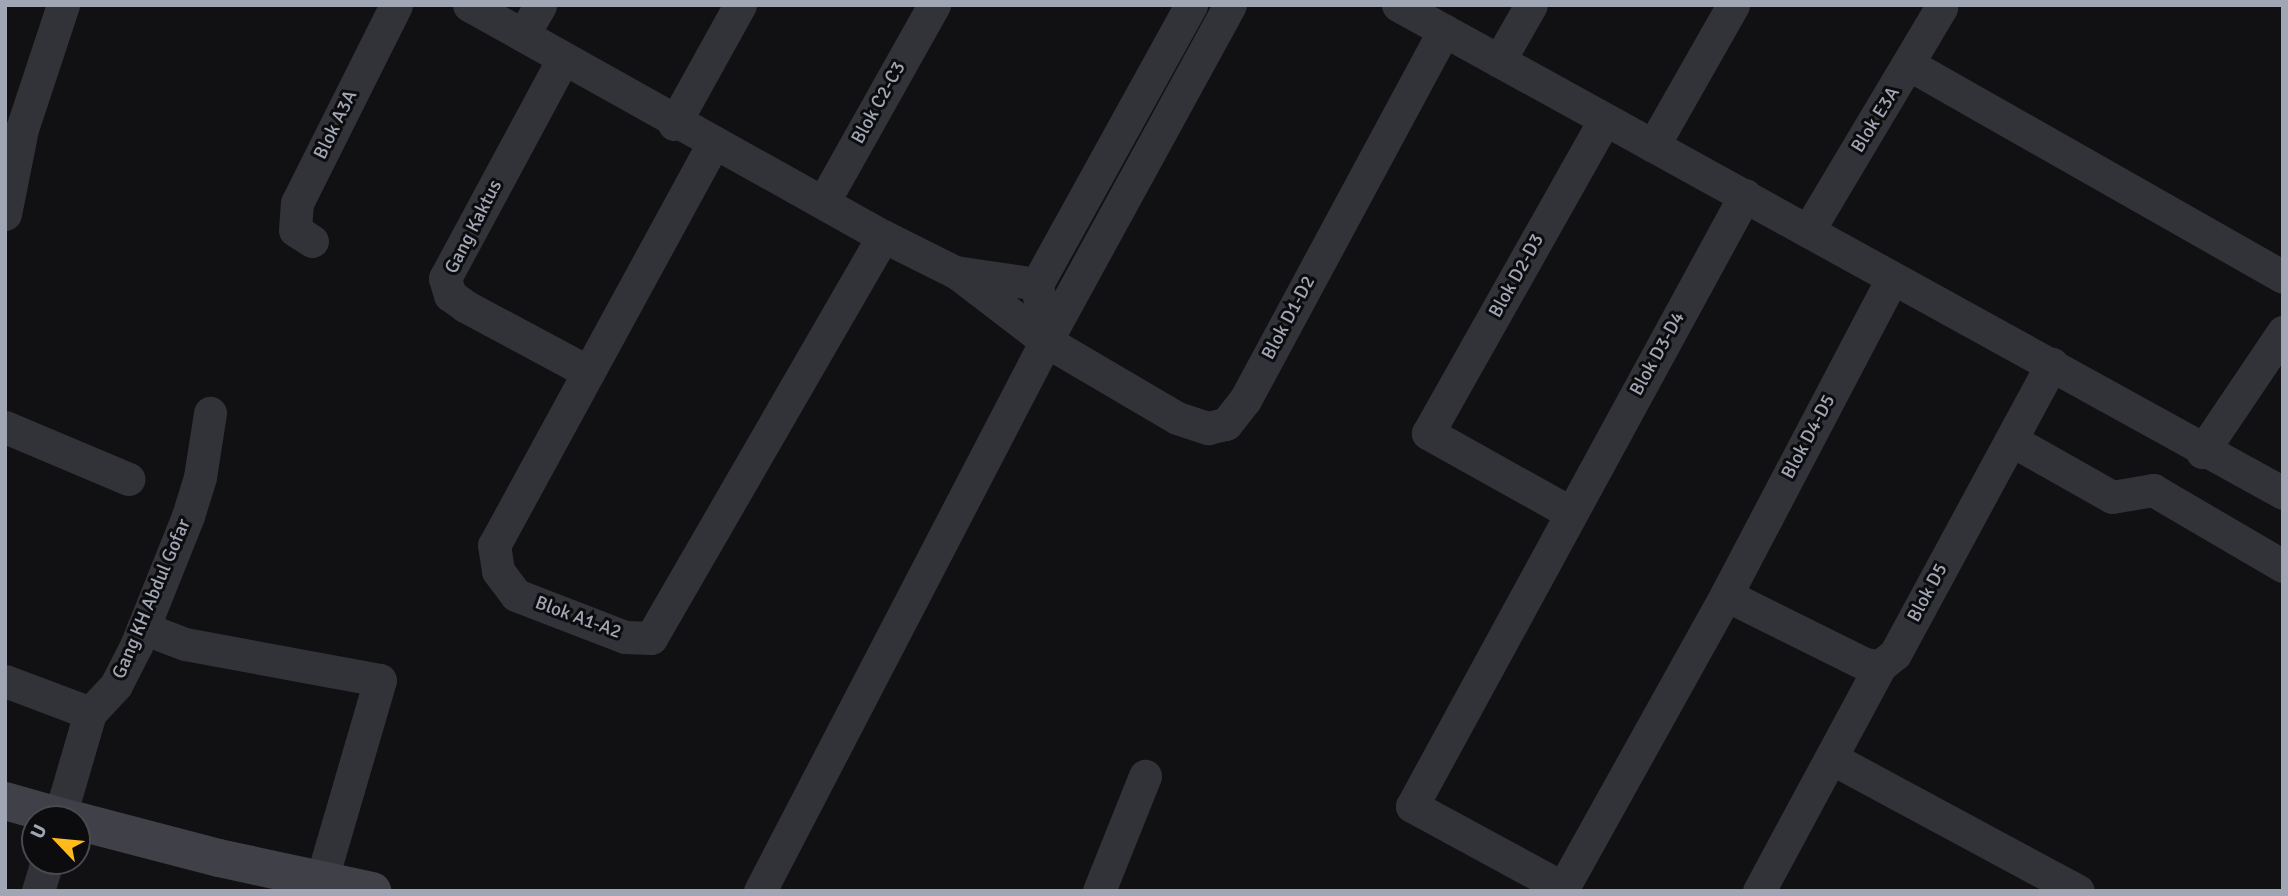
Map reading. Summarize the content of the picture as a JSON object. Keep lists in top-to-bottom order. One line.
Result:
{"streets":{"street":["Blok C2-C3","Blok E3A","Blok A3A","Gang Kaktus","Blok D2-D3","Blok D1-D2","Blok D3-D4","Blok D4-D5","Blok D5","Gang KH Abdul Gofar","Blok A1-A2"]},"crossings":[["Gang Kaktus","Blok A1-A2"],["Blok D2-D3","Blok D3-D4"],["Blok D3-D4","Blok D4-D5"]],"north":"top left"}
